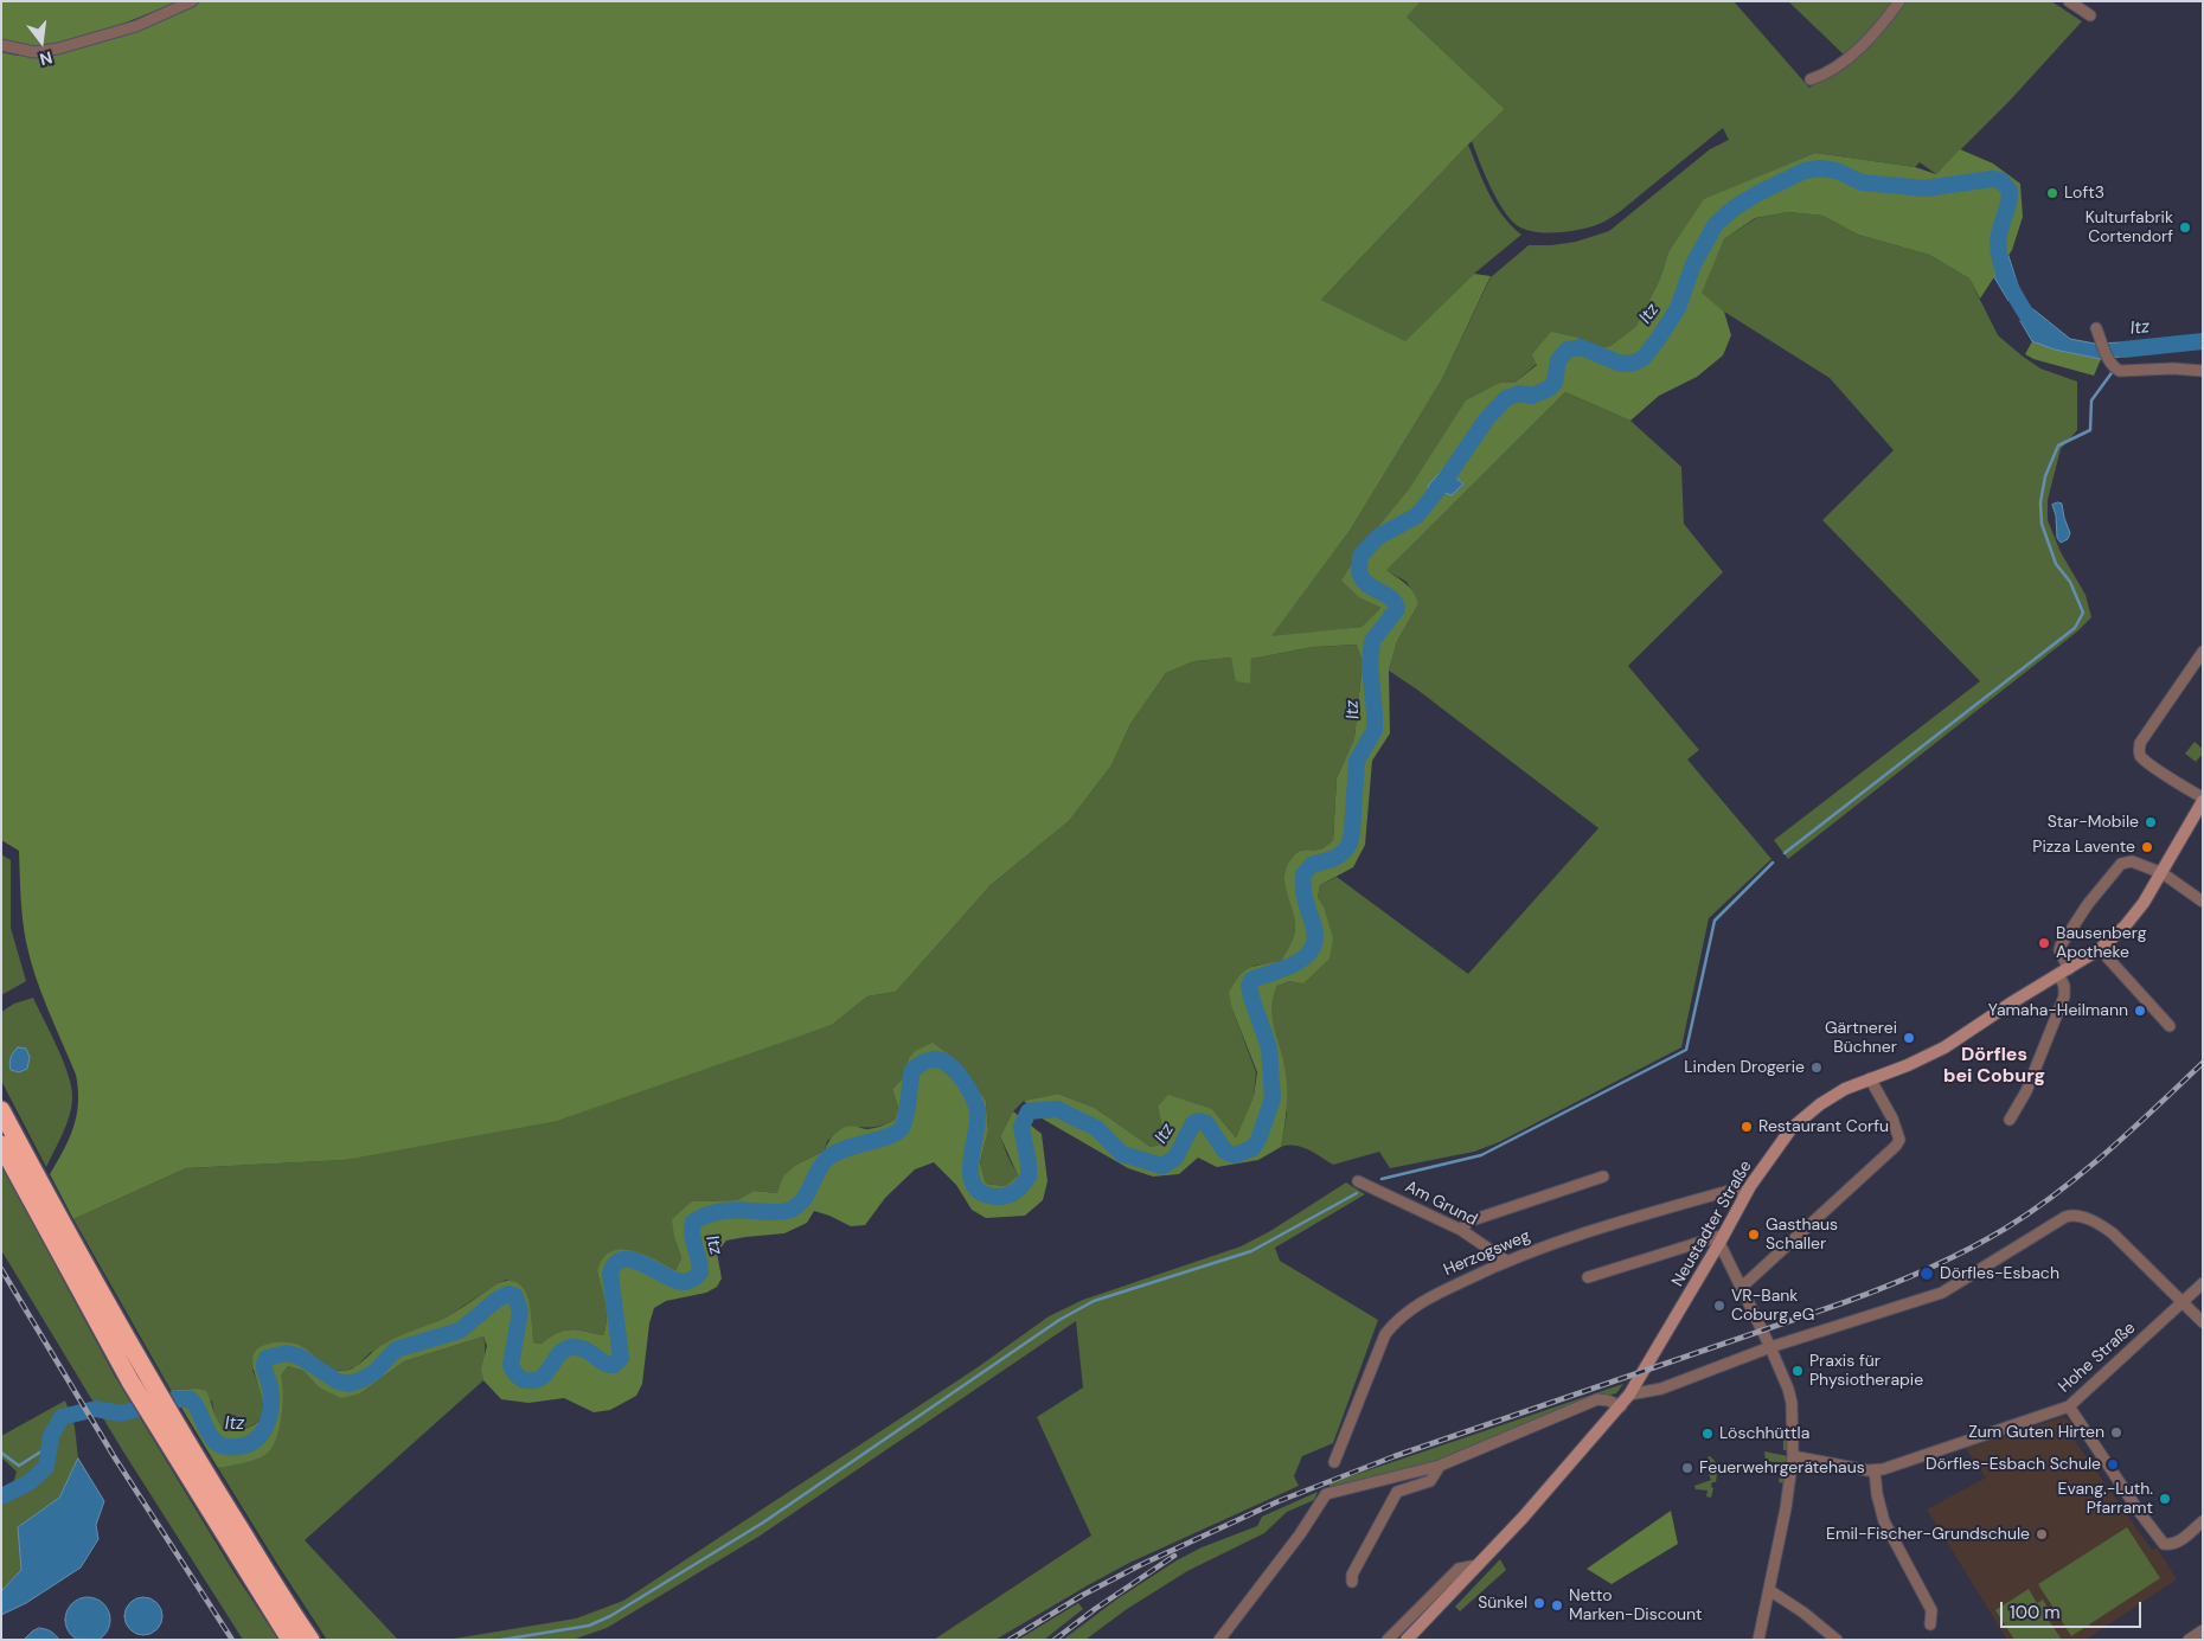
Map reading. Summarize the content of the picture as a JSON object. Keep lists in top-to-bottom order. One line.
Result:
{"streets":{"street":["Am Grund","Neustadter Straße","Herzogsweg","Hohe Straße"]},"crossings":[["Am Grund","Herzogsweg"],["Neustadter Straße","Herzogsweg"]],"districts":["Dörfles bei Coburg"],"water":["Itz"],"places":["Loft3","Kulturfabrik Cortendorf","Star-Mobile","Pizza Lavente","Bausenberg Apotheke","Yamaha-Heilmann","Gärtnerei Büchner","Linden Drogerie","Restaurant Corfu","Gasthaus Schaller","Dörfles-Esbach","VR-Bank Coburg eG","Praxis für Physiotherapie","Zum Guten Hirten","Löschhüttla","Dörfles-Esbach Schule","Feuerwehrgerätehaus","Evang.-Luth. Pfarramt","Emil-Fischer-Grundschule","Sünkel","Netto Marken-Discount"],"scale_bar":"100 m","north":"bottom"}
